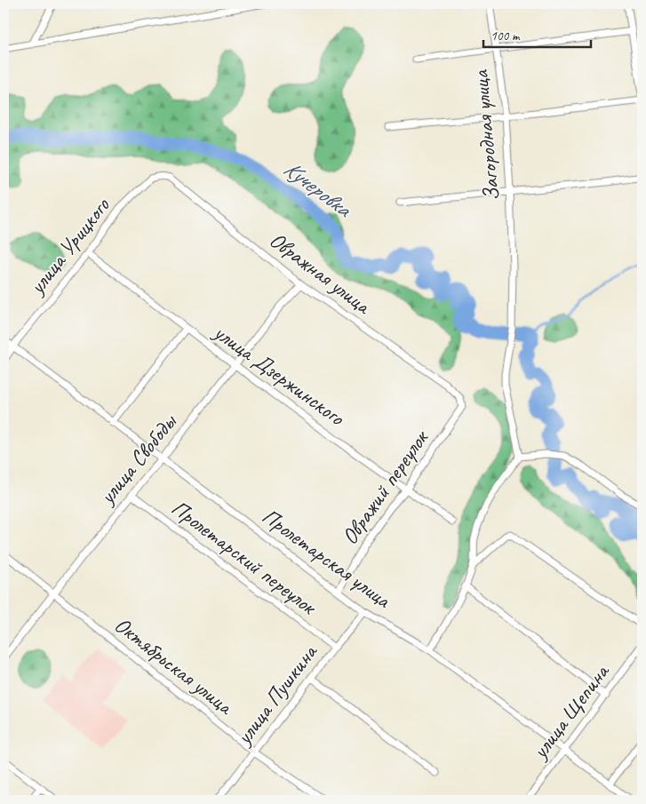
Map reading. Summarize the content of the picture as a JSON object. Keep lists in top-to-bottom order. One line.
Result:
{"streets":{"street":["Загородная улица","улица Урицкого","Овражная улица","улица Дзержинского","улица Свободы","Овражий переулок","Пролетарский переулок","Пролетарская улица","Октябрьская улица","улица Пушкина","улица Щепина"]},"crossings":[["улица Урицкого","Овражная улица"],["улица Урицкого","улица Дзержинского"],["улица Урицкого","Пролетарская улица"],["Овражная улица","улица Свободы"],["Овражная улица","Овражий переулок"],["улица Дзержинского","улица Свободы"],["улица Дзержинского","Овражий переулок"],["улица Свободы","Пролетарский переулок"],["улица Свободы","Пролетарская улица"],["улица Свободы","Октябрьская улица"],["Овражий переулок","Пролетарская улица"],["Пролетарский переулок","улица Пушкина"],["Пролетарская улица","улица Пушкина"],["Пролетарская улица","улица Щепина"],["Октябрьская улица","улица Пушкина"]],"water":["Кучеровка"],"scale_bar":"100 m"}
